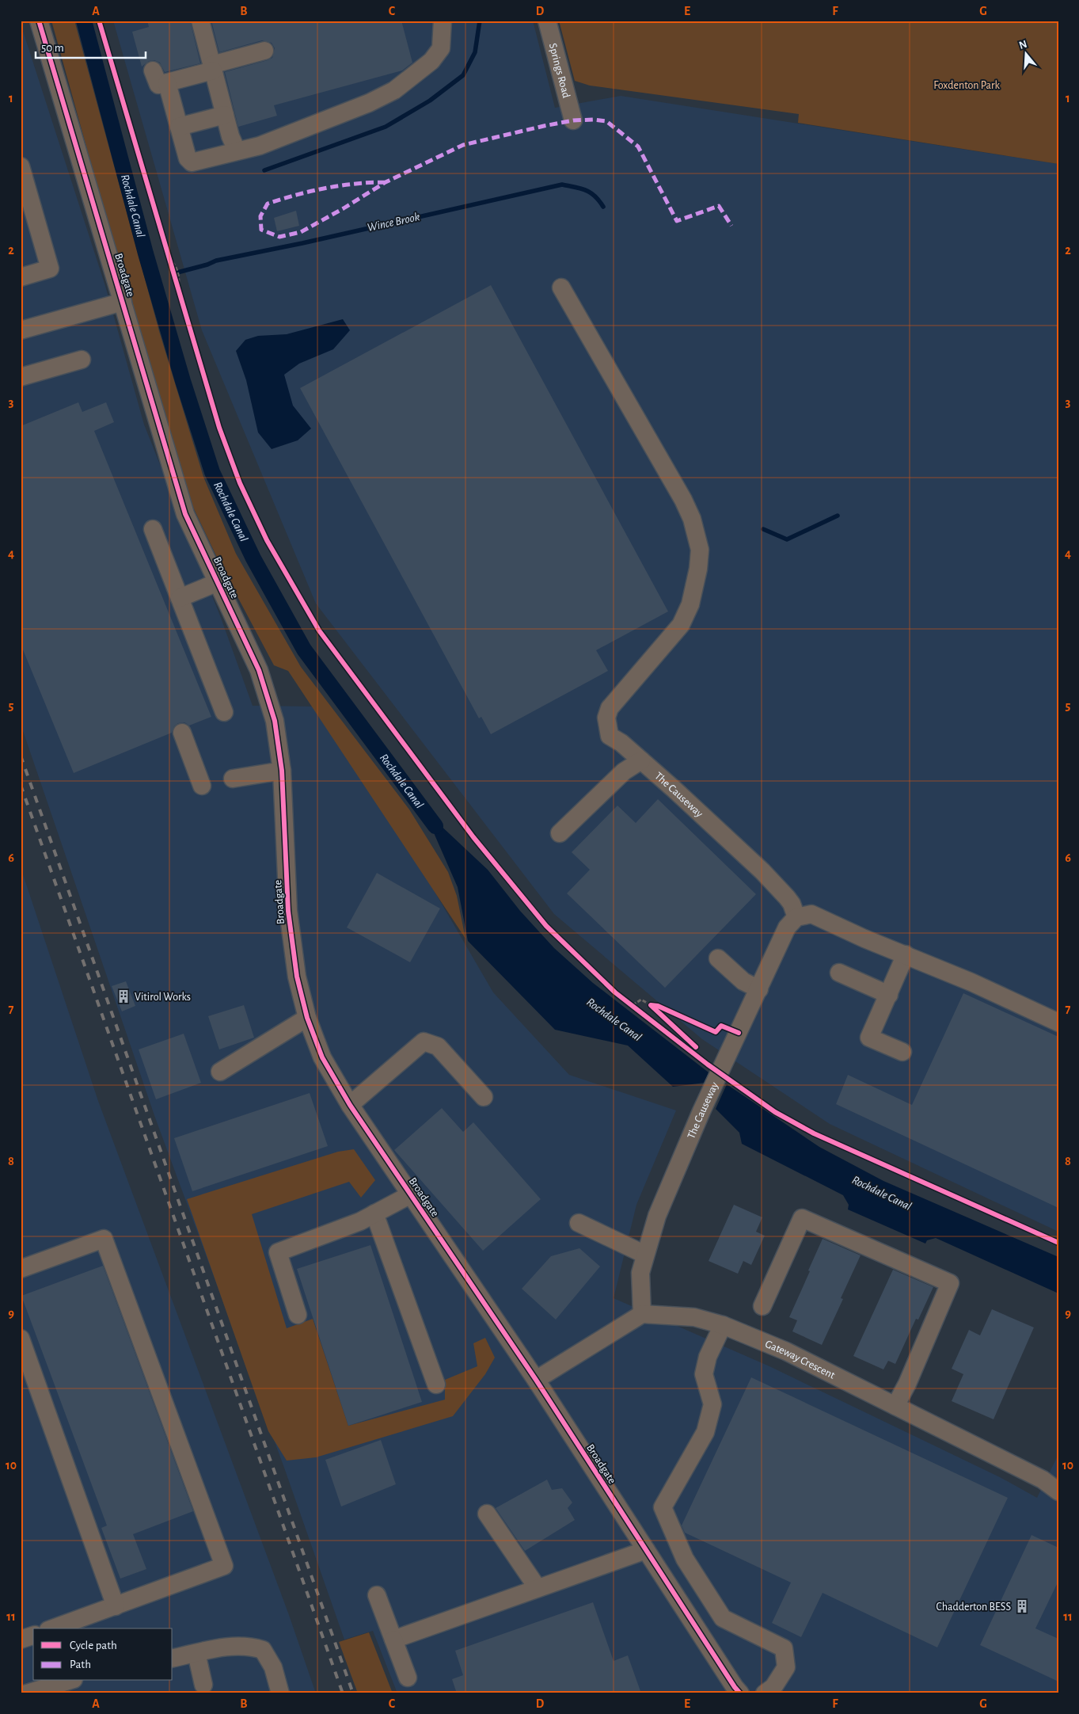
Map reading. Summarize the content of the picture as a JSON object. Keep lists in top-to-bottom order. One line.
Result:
{"streets":{"street":["Springs Road","Broadgate","The Causeway","Gateway Crescent"]},"crossings":[["The Causeway","Gateway Crescent"]],"water":["Rochdale Canal","Wince Brook"],"parks":["Foxdenton Park"],"places":{"building":["Vitirol Works","Chadderton BESS"]},"legend":["Cycle path","Path"],"scale_bar":"50 m","north":"top","grid":{"columns":["A","B","C","D","E","F","G"],"rows":["1","2","3","4","5","6","7","8","9","10","11"]}}
